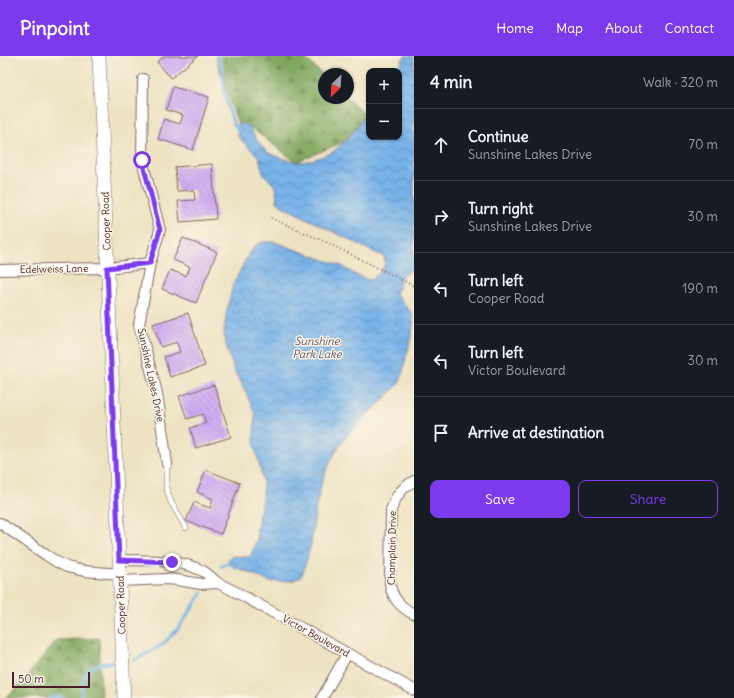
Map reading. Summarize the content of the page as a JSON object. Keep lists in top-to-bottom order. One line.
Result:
{"streets":{"street":["Cooper Road","Edelweiss Lane","Sunshine Lakes Drive","Champlain Drive","Victor Boulevard"]},"crossings":[["Cooper Road","Edelweiss Lane"],["Cooper Road","Victor Boulevard"]],"water":["Sunshine Park Lake"],"scale_bar":"50 m","north":"bottom left","page":{"header":"Pinpoint","nav":["Home","Map","About","Contact"],"heading":["4 min","Walk · 320 m"],"map_buttons":["+","−"],"list":[["Continue","Sunshine Lakes Drive","70 m"],["Turn right","Sunshine Lakes Drive","30 m"],["Turn left","Cooper Road","190 m"],["Turn left","Victor Boulevard","30 m"],"Arrive at destination"],"buttons":["Save","Share"],"scale":"50 m"}}
